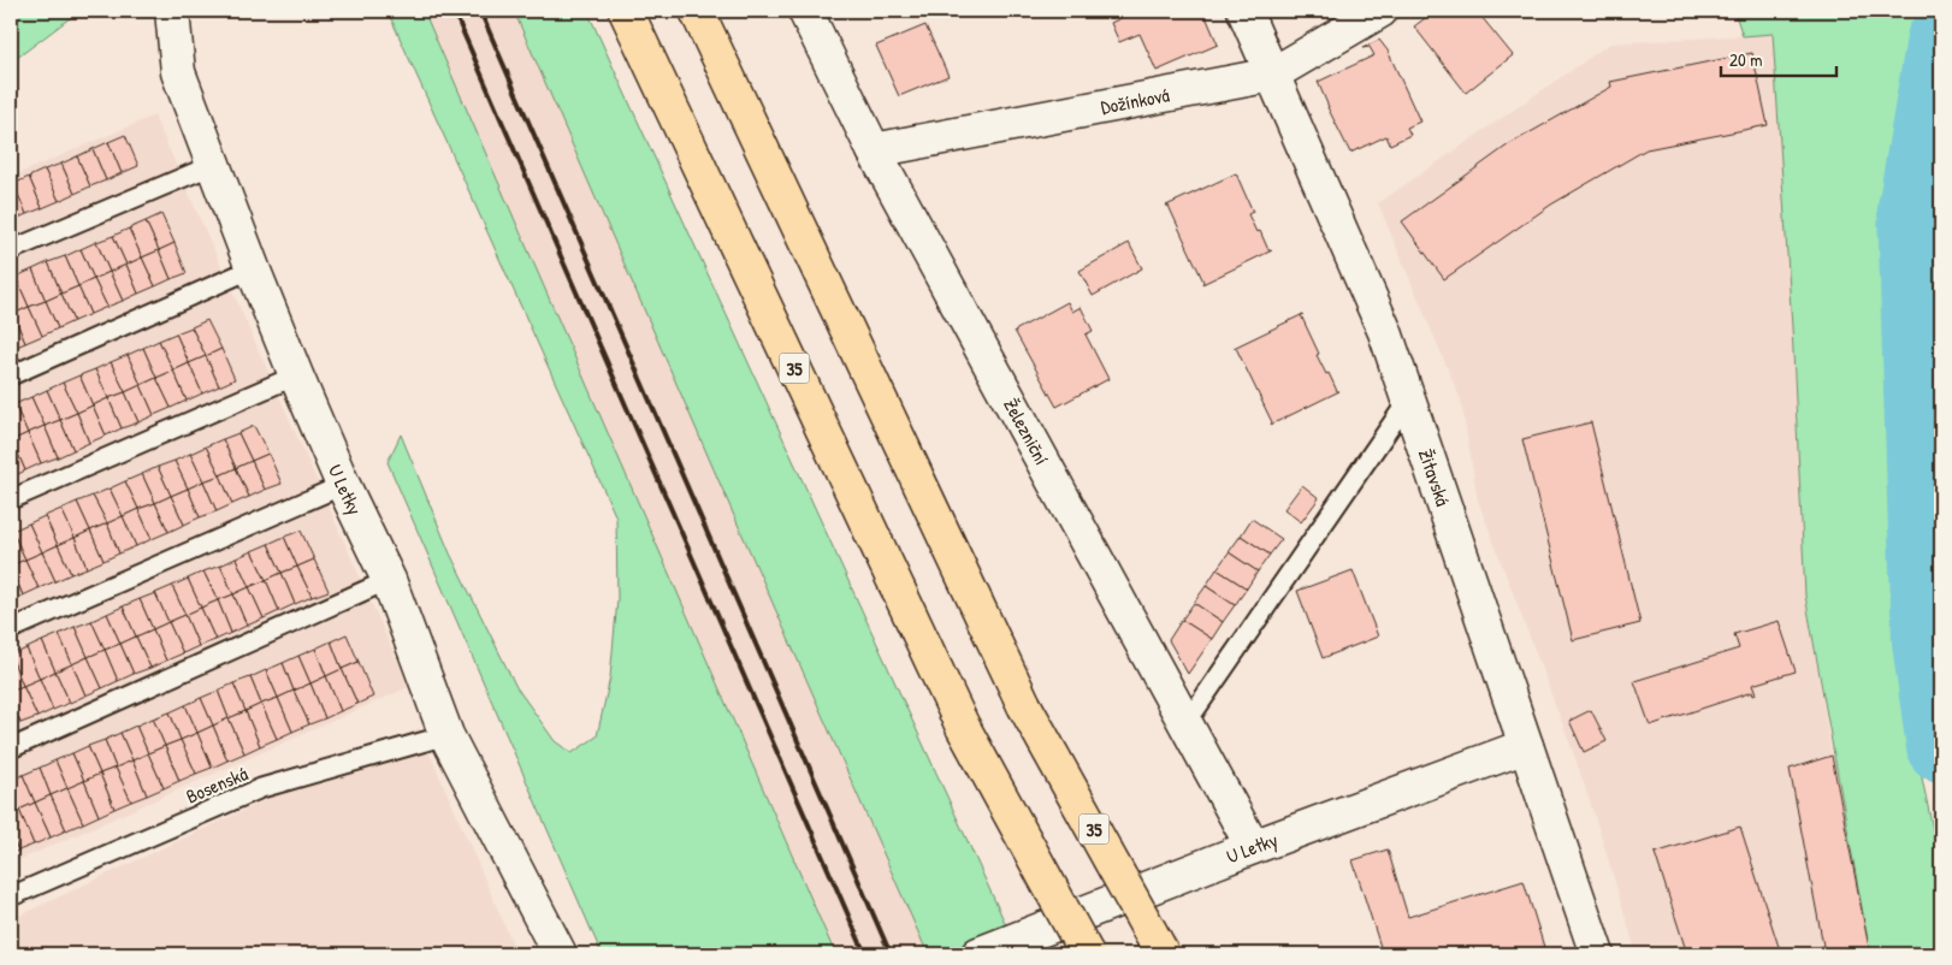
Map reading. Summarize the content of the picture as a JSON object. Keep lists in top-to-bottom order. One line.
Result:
{"streets":{"highway":["35"],"street":["Dožínková","Železniční","Žitavská","U Letky"],"lane":["Bosenská"]},"crossings":[["Dožínková","Železniční"],["Dožínková","Žitavská"],["Železniční","U Letky"],["Žitavská","U Letky"],["U Letky","Bosenská"]],"scale_bar":"20 m"}
